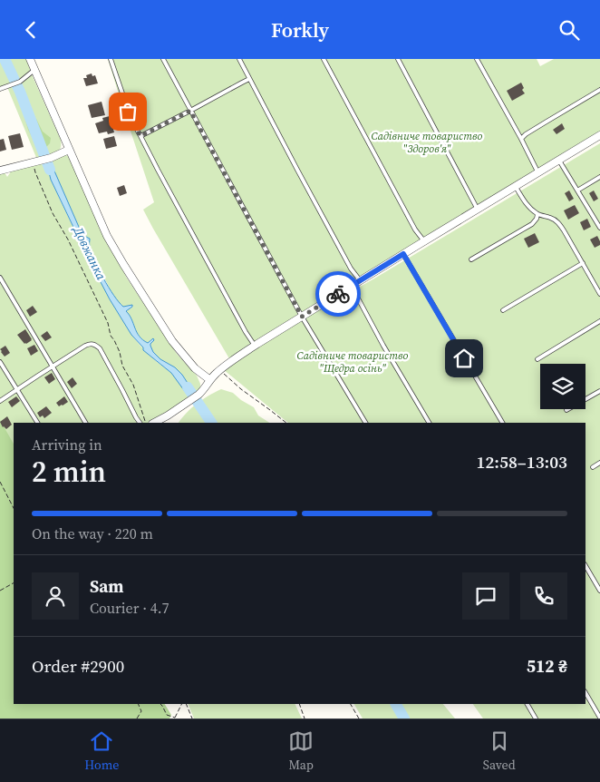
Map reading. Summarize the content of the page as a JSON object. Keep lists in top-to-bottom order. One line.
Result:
{"water":["Довжанка"],"parks":["Садівниче товариство \"Здоров'я\"","Садівниче товариство \"Щедра осінь\""],"page":{"header":"Forkly","heading":["2 min","Arriving in","12:58–13:03"],"panel":["Sam","Courier · 4.7","Order #2900","512 ₴"],"bar":"On the way · 220 m","tabs":["Home","Map","Saved"]}}
